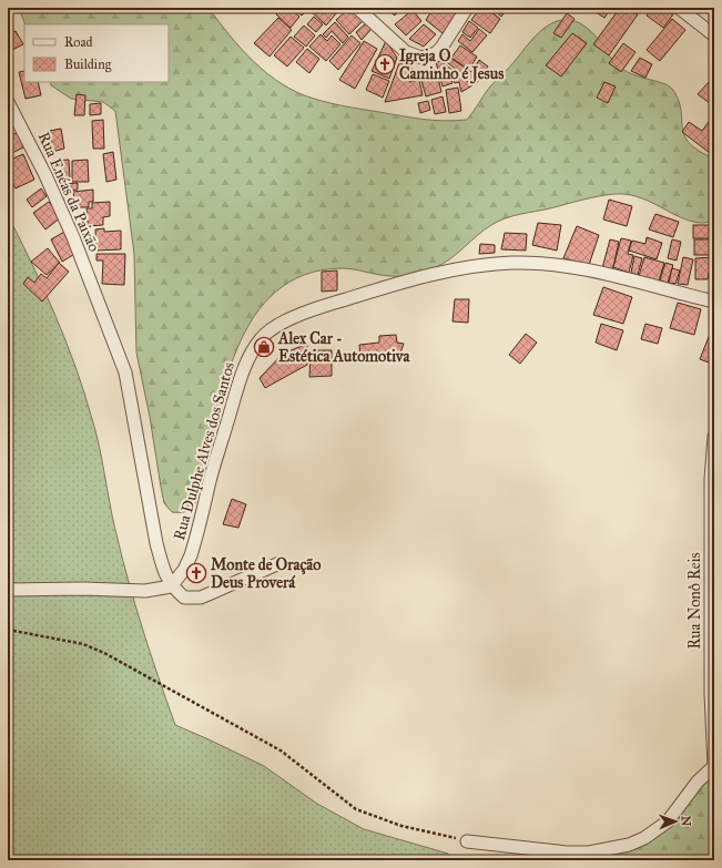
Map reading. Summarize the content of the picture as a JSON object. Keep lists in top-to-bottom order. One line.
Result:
{"streets":{"street":["Rua Enéas da Paixão","Rua Dulphe Alves dos Santos","Rua Nonô Reis"]},"crossings":[["Rua Enéas da Paixão","Rua Dulphe Alves dos Santos"]],"places":{"church":["Igreja O Caminho é Jesus","Monte de Oração Deus Proverá"],"shop":["Alex Car - Estética Automotiva"]},"legend":["Road","Building"],"north":"right"}
